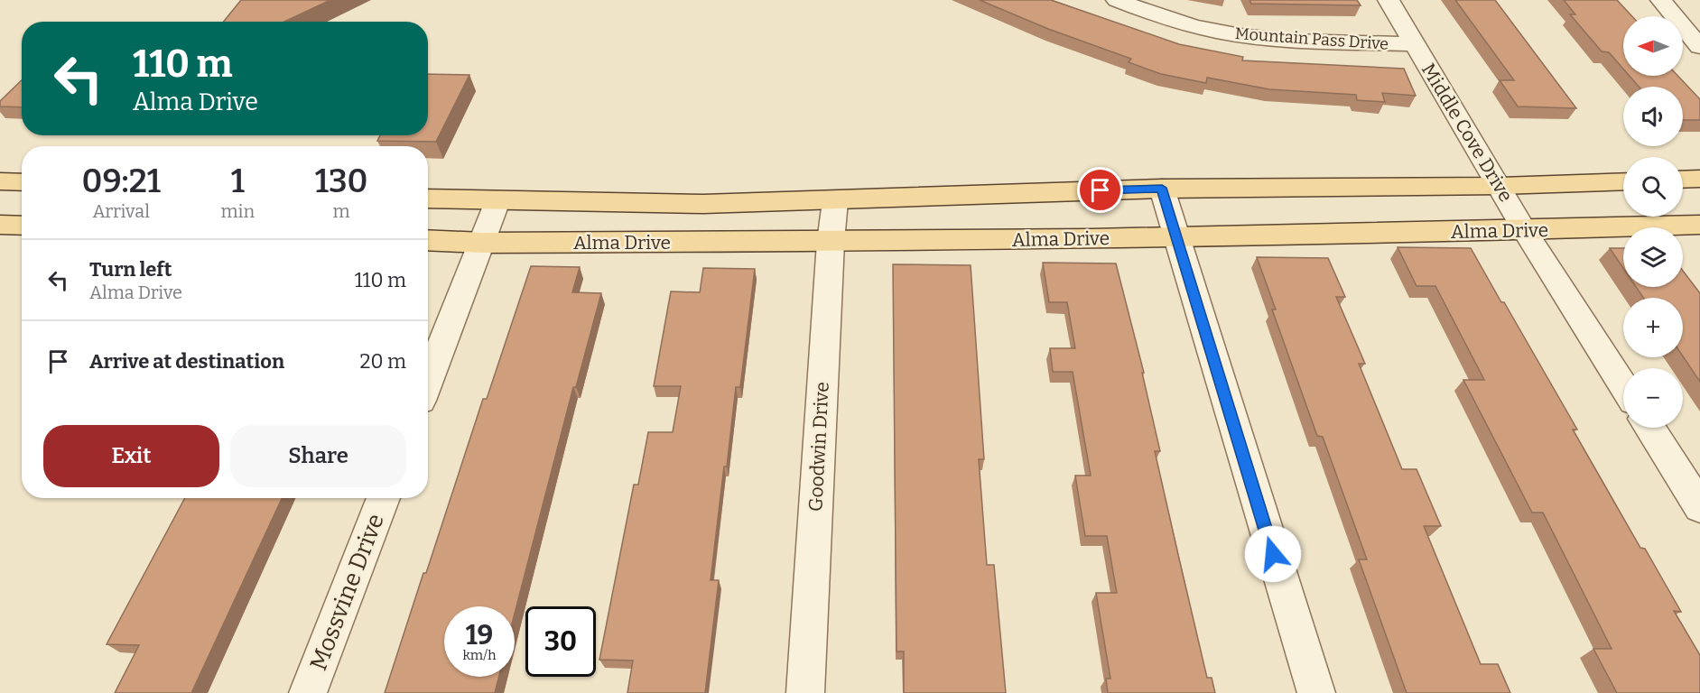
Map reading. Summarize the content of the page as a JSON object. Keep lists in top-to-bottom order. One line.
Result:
{"streets":{"main road":["Alma Drive"],"street":["Mountain Pass Drive","Middle Cove Drive","Goodwin Drive","Mossvine Drive"]},"crossings":[["Mountain Pass Drive","Middle Cove Drive"],["Middle Cove Drive","Alma Drive"],["Alma Drive","Goodwin Drive"]],"north":"left","page":{"map_buttons":["+","−"],"turn":["110 m","Alma Drive"],"eta":["09:21","Arrival","1","min","130","m"],"list":[{"name":"Turn left","note":"Alma Drive","value":"110 m"},{"name":"Arrive at destination","value":"20 m"}],"buttons":["Exit","Share"],"speed":"19 km/h","limit":"30"}}
